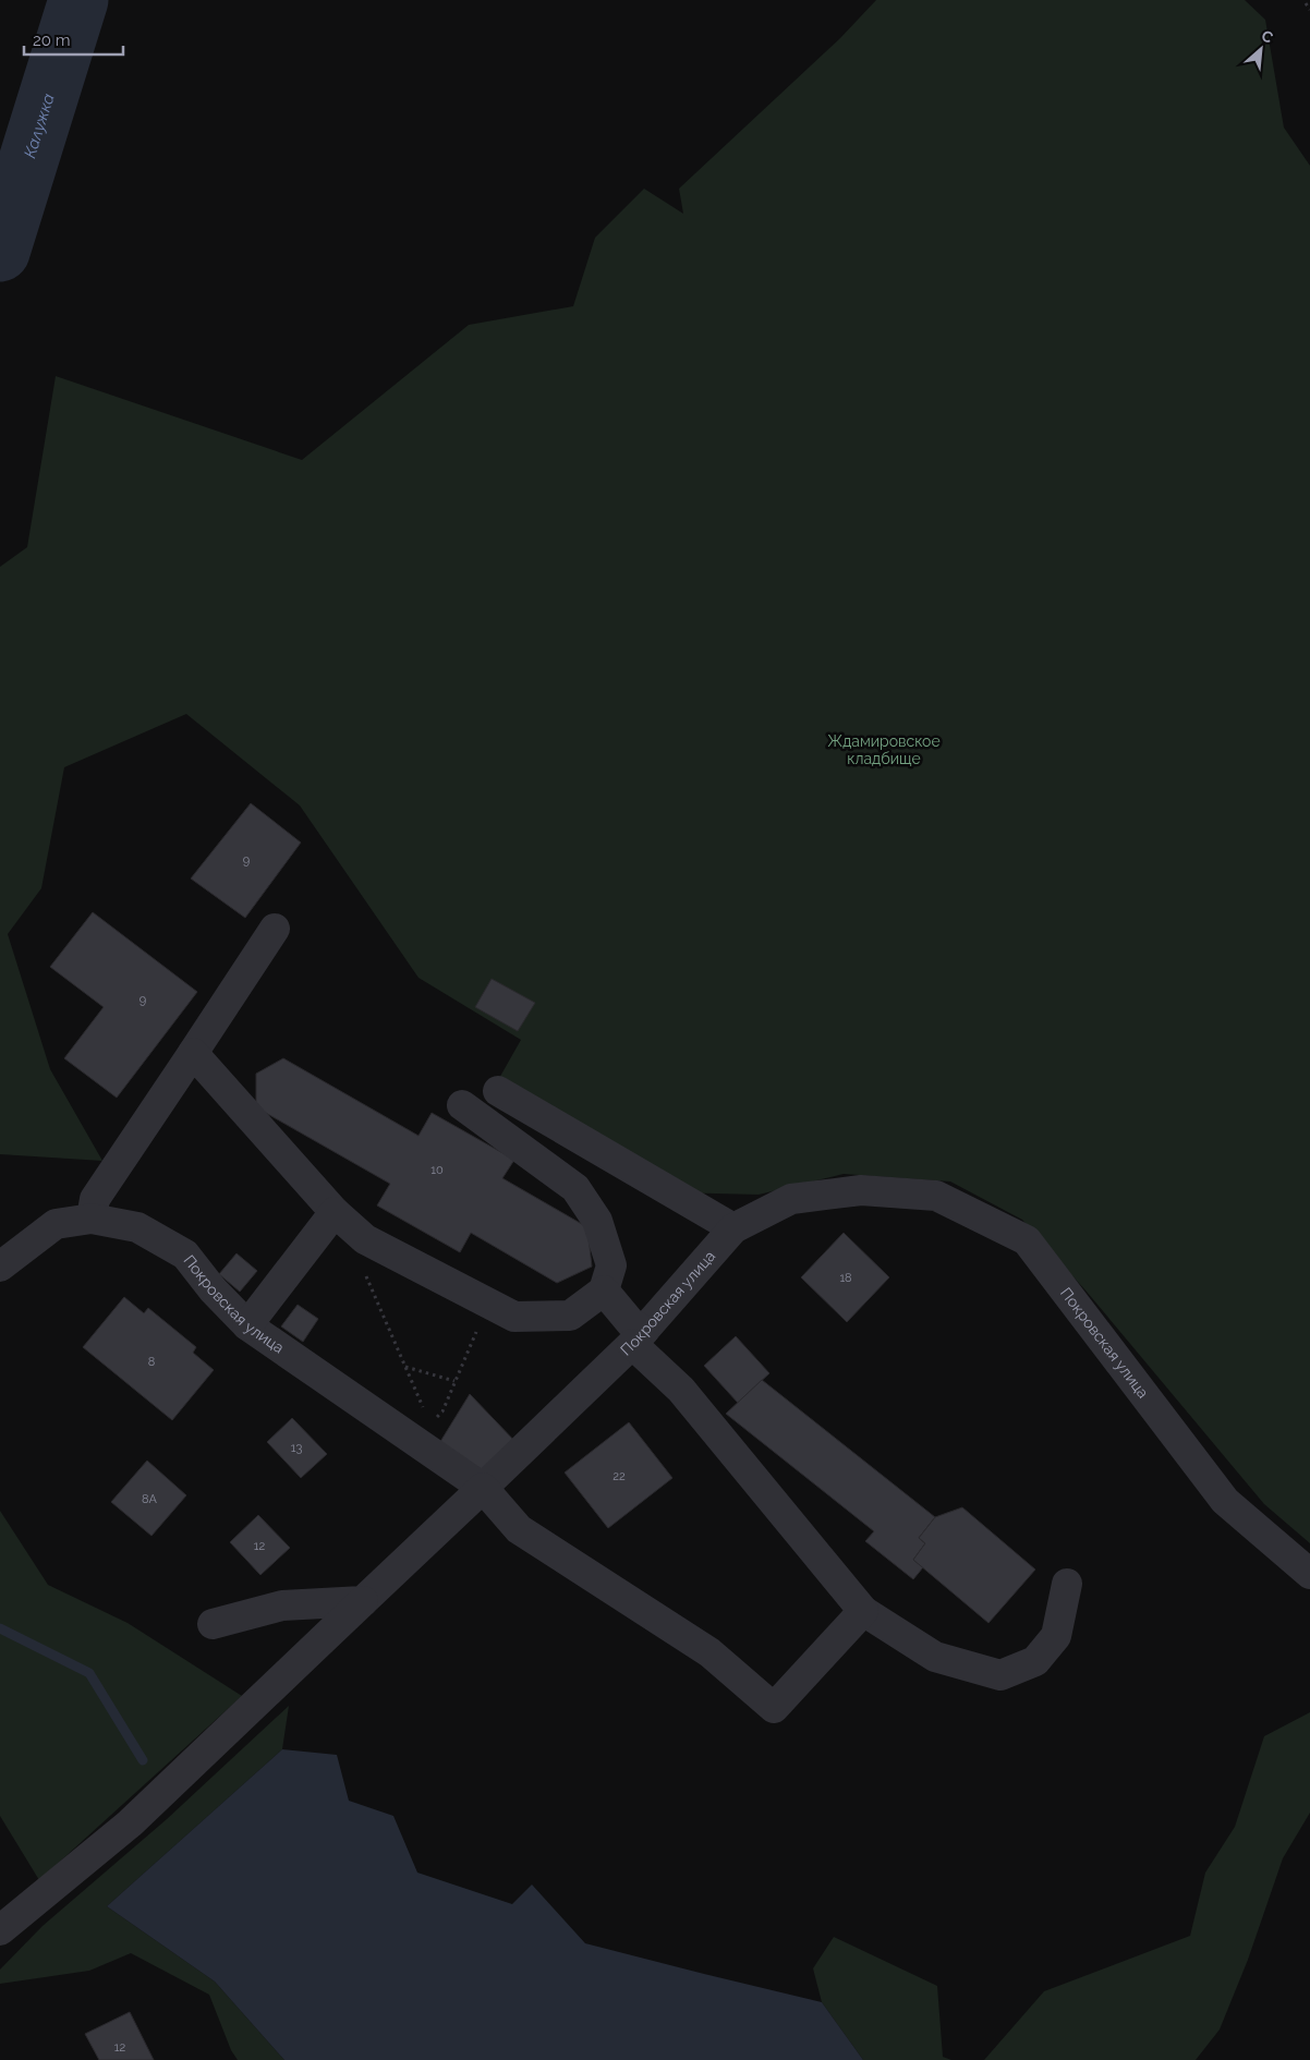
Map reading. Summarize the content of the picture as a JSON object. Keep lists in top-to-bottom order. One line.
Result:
{"streets":{"street":["Покровская улица"]},"water":["Калужка"],"parks":["Ждамировское кладбище"],"house_numbers":["9","9","10","18","8","13","22","8А","12","12"],"scale_bar":"20 m","north":"top right"}
